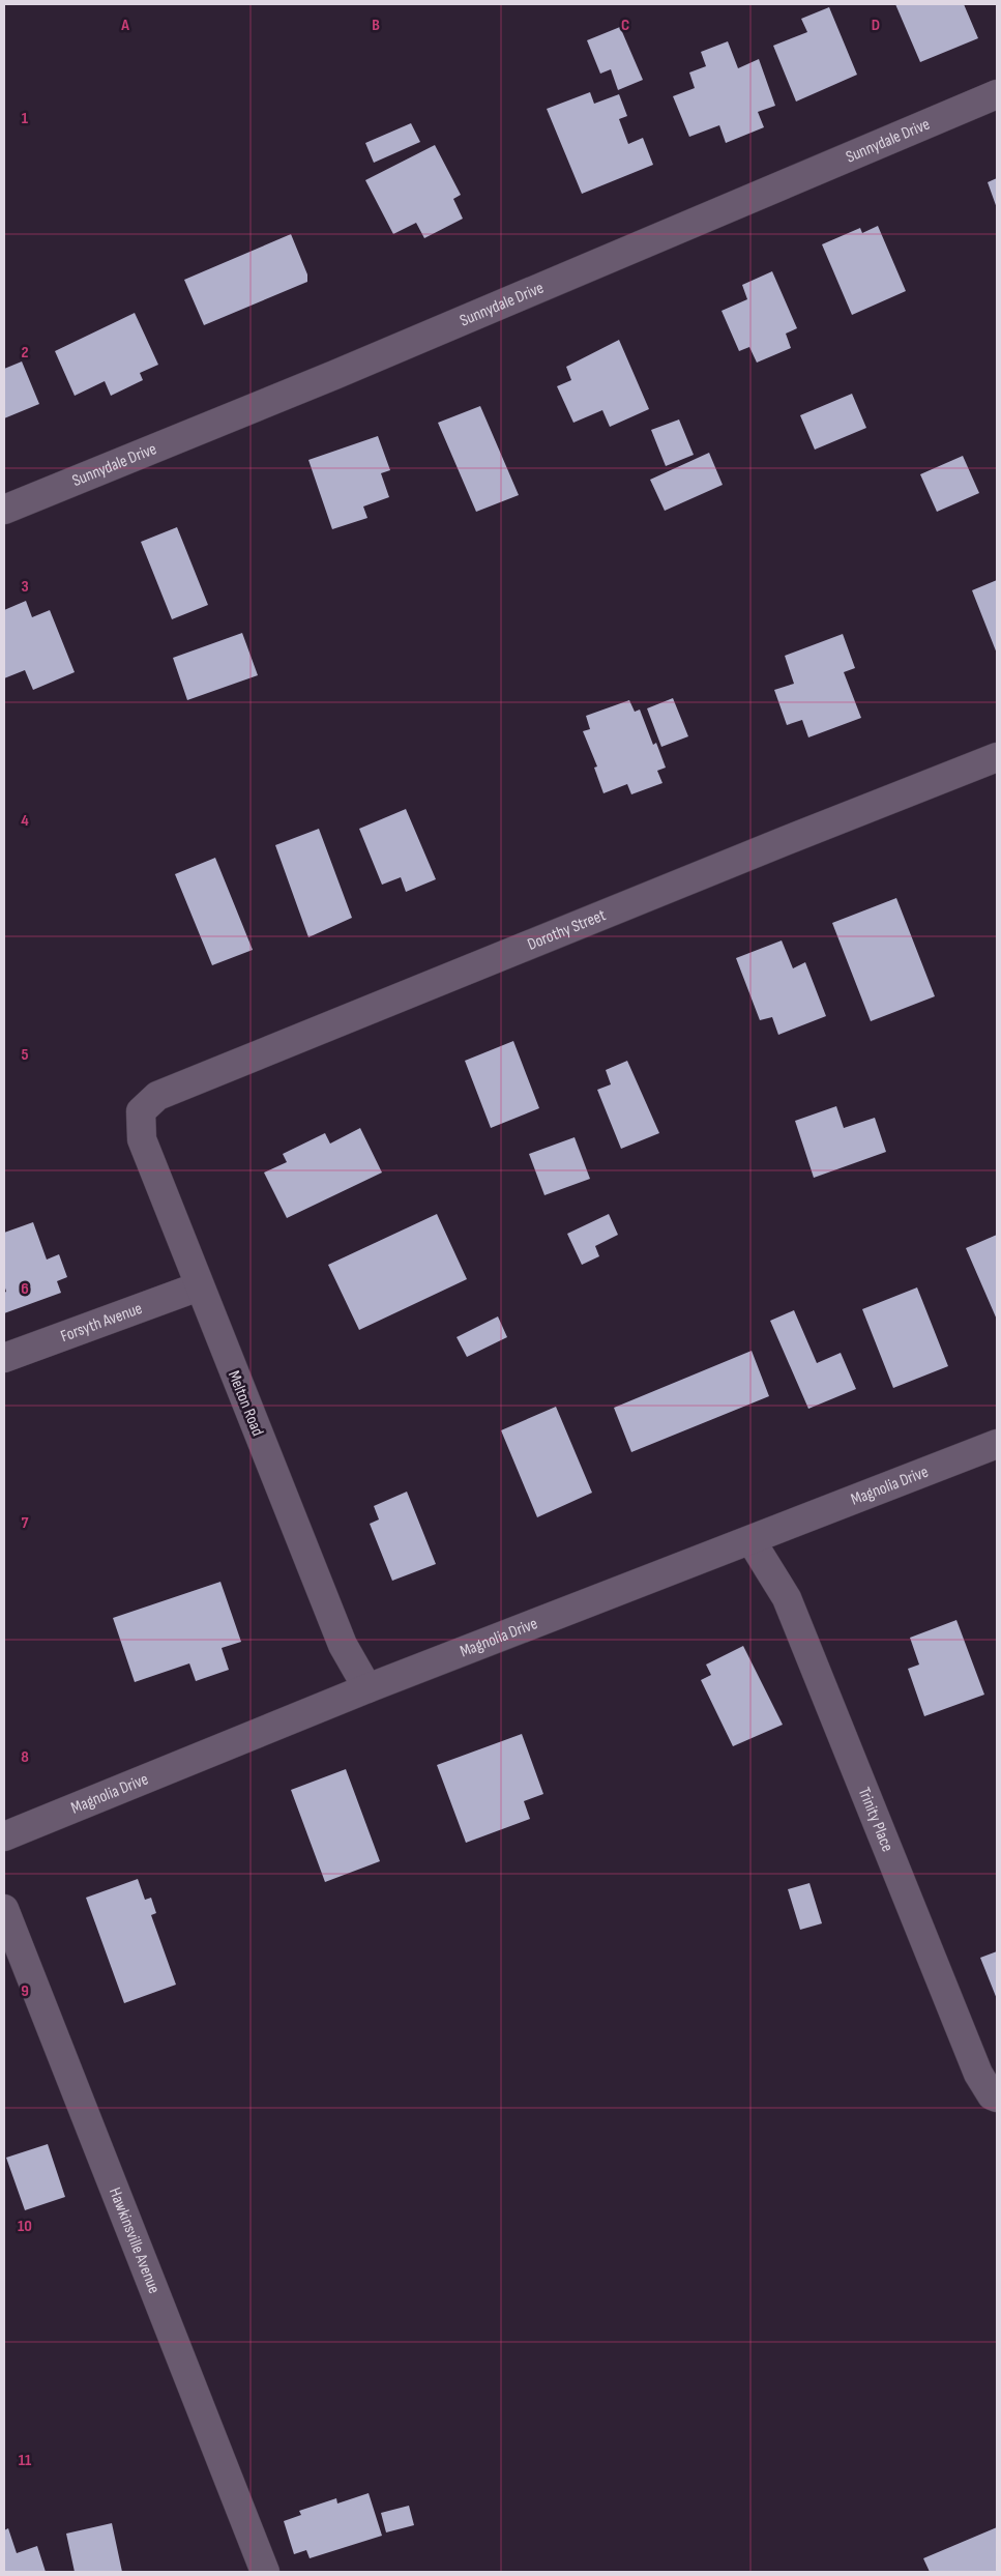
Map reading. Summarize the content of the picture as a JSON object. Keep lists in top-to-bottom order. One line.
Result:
{"streets":{"street":["Sunnydale Drive","Dorothy Street","Forsyth Avenue","Melton Road","Magnolia Drive","Trinity Place","Hawkinsville Avenue"]},"crossings":[["Dorothy Street","Melton Road"],["Forsyth Avenue","Melton Road"],["Melton Road","Magnolia Drive"],["Magnolia Drive","Trinity Place"]],"grid":{"columns":["A","B","C","D"],"rows":["1","2","3","4","5","6","7","8","9","10","11"]}}
